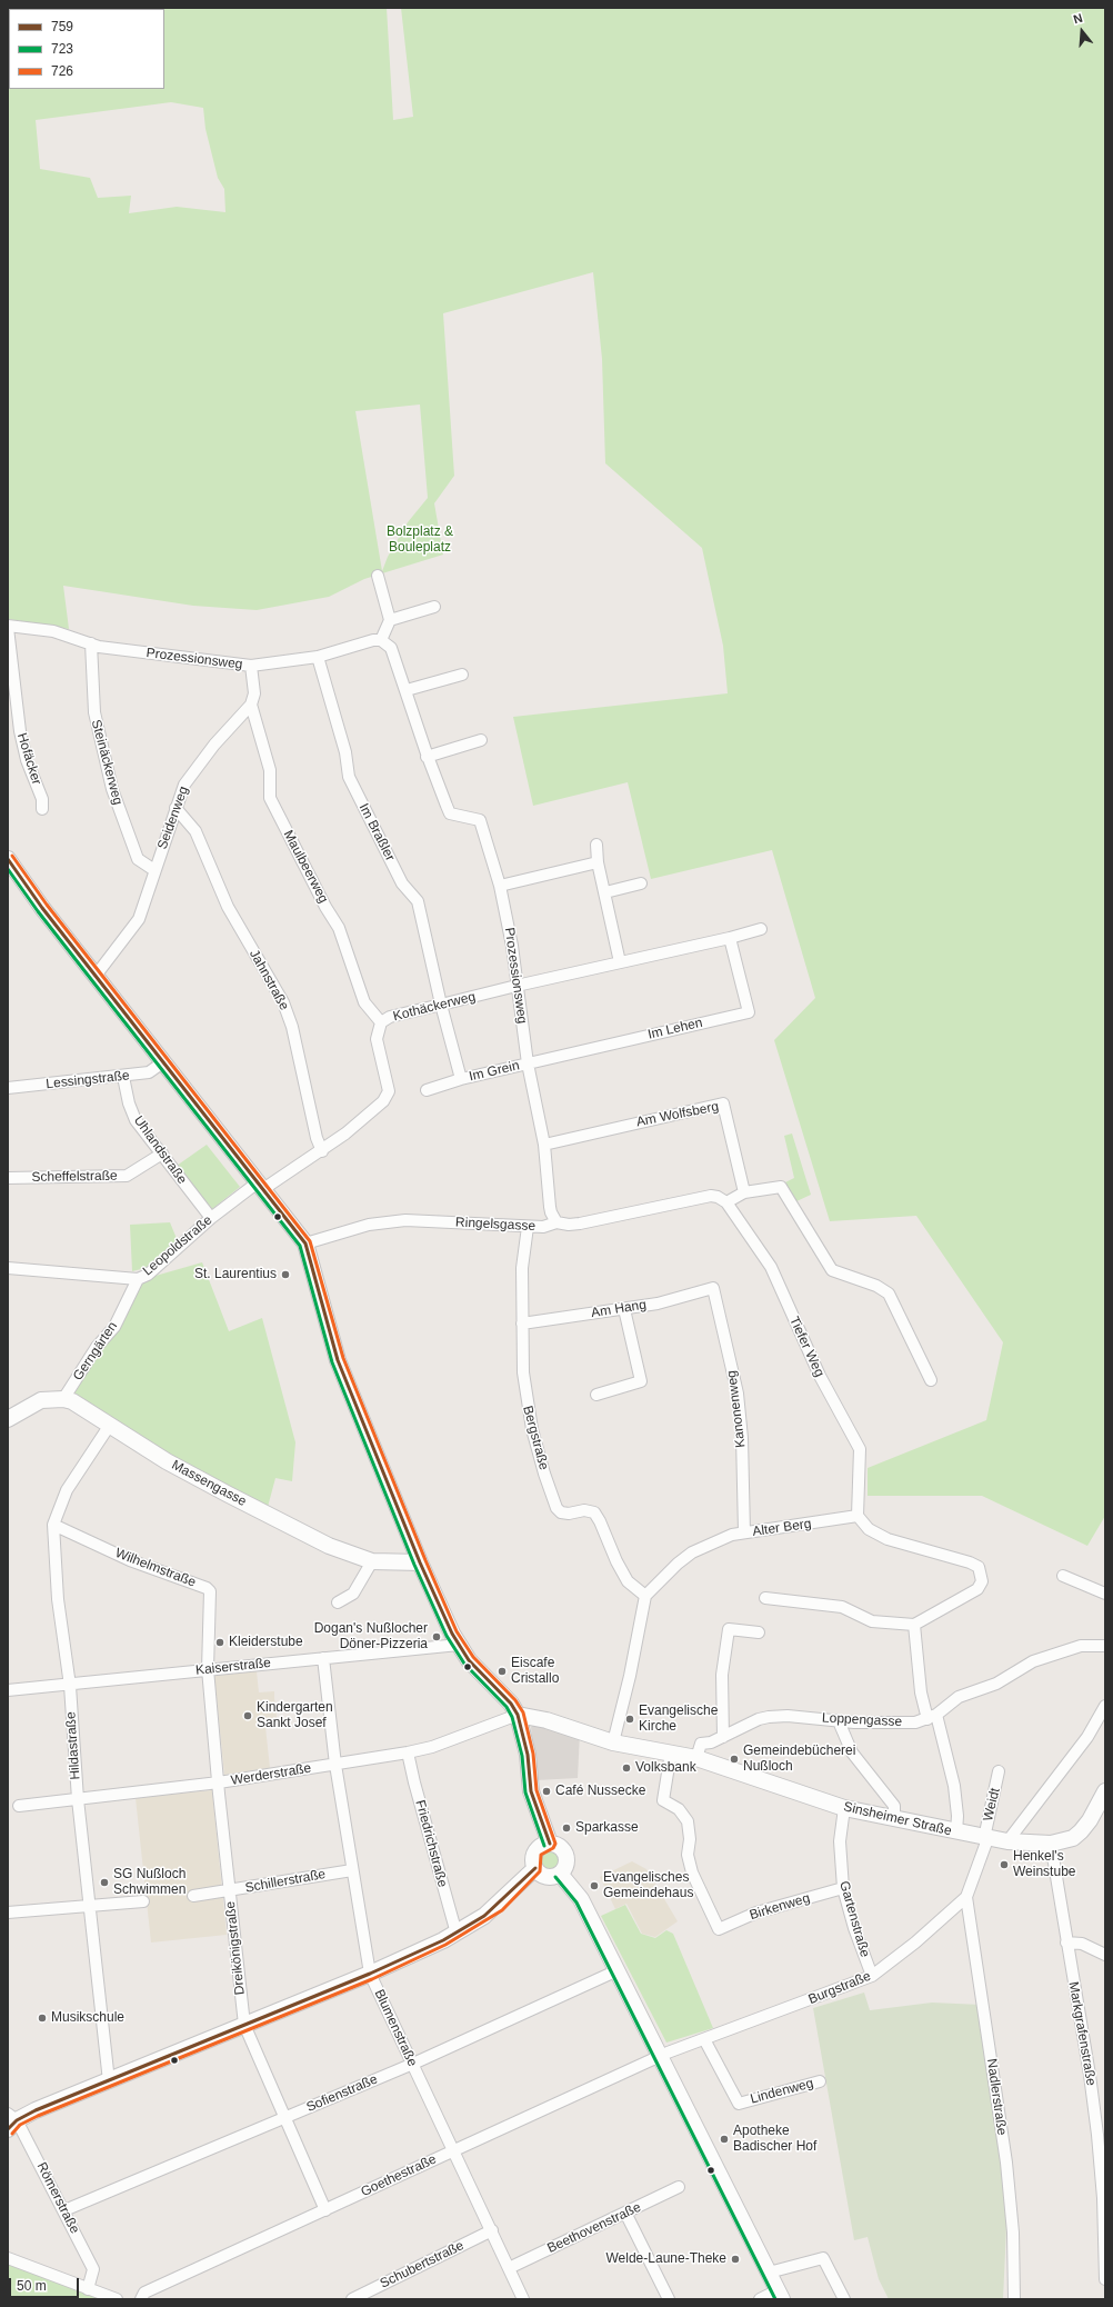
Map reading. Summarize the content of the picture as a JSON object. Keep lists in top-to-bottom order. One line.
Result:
{"streets":{"main road":["Massengasse","Sinsheimer Straße"],"street":["Prozessionsweg","Hofäcker","Steinäckerweg","Seidenweg","Im Braßler","Maulbeerweg","Jahnstraße","Kothäckerweg","Im Lehen","Im Grein","Lessingstraße","Am Wolfsberg","Uhlandstraße","Scheffelstraße","Ringelsgasse","Leopoldstraße","Am Hang","Tiefer Weg","Gerngärten","Kanonenweg","Bergstraße","Alter Berg","Wilhelmstraße","Kaiserstraße","Loppengasse","Hildastraße","Werderstraße","Weidt","Friedrichstraße","Schillerstraße","Birkenweg","Gartenstraße","Dreikönigstraße","Burgstraße","Blumenstraße","Markgrafenstraße","Lindenweg","Sofienstraße","Nadlerstraße","Goethestraße","Römerstraße","Beethovenstraße","Schubertstraße"]},"crossings":[["Prozessionsweg","Hofäcker"],["Prozessionsweg","Steinäckerweg"],["Prozessionsweg","Im Braßler"],["Prozessionsweg","Kothäckerweg"],["Prozessionsweg","Im Lehen"],["Prozessionsweg","Im Grein"],["Prozessionsweg","Am Wolfsberg"],["Prozessionsweg","Ringelsgasse"],["Steinäckerweg","Seidenweg"],["Seidenweg","Maulbeerweg"],["Seidenweg","Jahnstraße"],["Im Braßler","Kothäckerweg"],["Im Braßler","Im Grein"],["Maulbeerweg","Kothäckerweg"],["Jahnstraße","Kothäckerweg"],["Kothäckerweg","Im Grein"],["Im Lehen","Im Grein"],["Lessingstraße","Uhlandstraße"],["Uhlandstraße","Scheffelstraße"],["Uhlandstraße","Leopoldstraße"],["Ringelsgasse","Tiefer Weg"],["Ringelsgasse","Bergstraße"],["Leopoldstraße","Gerngärten"],["Am Hang","Kanonenweg"],["Am Hang","Bergstraße"],["Tiefer Weg","Alter Berg"],["Gerngärten","Massengasse"],["Kanonenweg","Alter Berg"],["Bergstraße","Alter Berg"],["Massengasse","Hildastraße"],["Wilhelmstraße","Kaiserstraße"],["Wilhelmstraße","Hildastraße"],["Wilhelmstraße","Dreikönigstraße"],["Kaiserstraße","Hildastraße"],["Kaiserstraße","Dreikönigstraße"],["Kaiserstraße","Blumenstraße"],["Loppengasse","Sinsheimer Straße"],["Hildastraße","Werderstraße"],["Werderstraße","Sinsheimer Straße"],["Werderstraße","Friedrichstraße"],["Werderstraße","Dreikönigstraße"],["Werderstraße","Blumenstraße"],["Weidt","Sinsheimer Straße"],["Weidt","Burgstraße"],["Sinsheimer Straße","Birkenweg"],["Sinsheimer Straße","Gartenstraße"],["Sinsheimer Straße","Burgstraße"],["Sinsheimer Straße","Markgrafenstraße"],["Schillerstraße","Dreikönigstraße"],["Schillerstraße","Blumenstraße"],["Birkenweg","Gartenstraße"],["Gartenstraße","Burgstraße"],["Dreikönigstraße","Sofienstraße"],["Dreikönigstraße","Goethestraße"],["Burgstraße","Lindenweg"],["Burgstraße","Nadlerstraße"],["Burgstraße","Goethestraße"],["Blumenstraße","Sofienstraße"],["Blumenstraße","Goethestraße"],["Blumenstraße","Beethovenstraße"],["Blumenstraße","Schubertstraße"],["Sofienstraße","Römerstraße"]],"parks":["Bolzplatz & Bouleplatz"],"places":["St. Laurentius","Dogan's Nußlocher Döner-Pizzeria","Kleiderstube","Eiscafe Cristallo","Kindergarten Sankt Josef","Evangelische Kirche","Gemeindebücherei Nußloch","Volksbank","Café Nussecke","Sparkasse","Henkel's Weinstube","SG Nußloch Schwimmen","Evangelisches Gemeindehaus","Musikschule","Apotheke Badischer Hof","Welde-Laune-Theke"],"lines":["transit line 726","transit line 759","transit line 723"],"legend":["759","723","726"],"scale_bar":"50 m","north":"top"}
